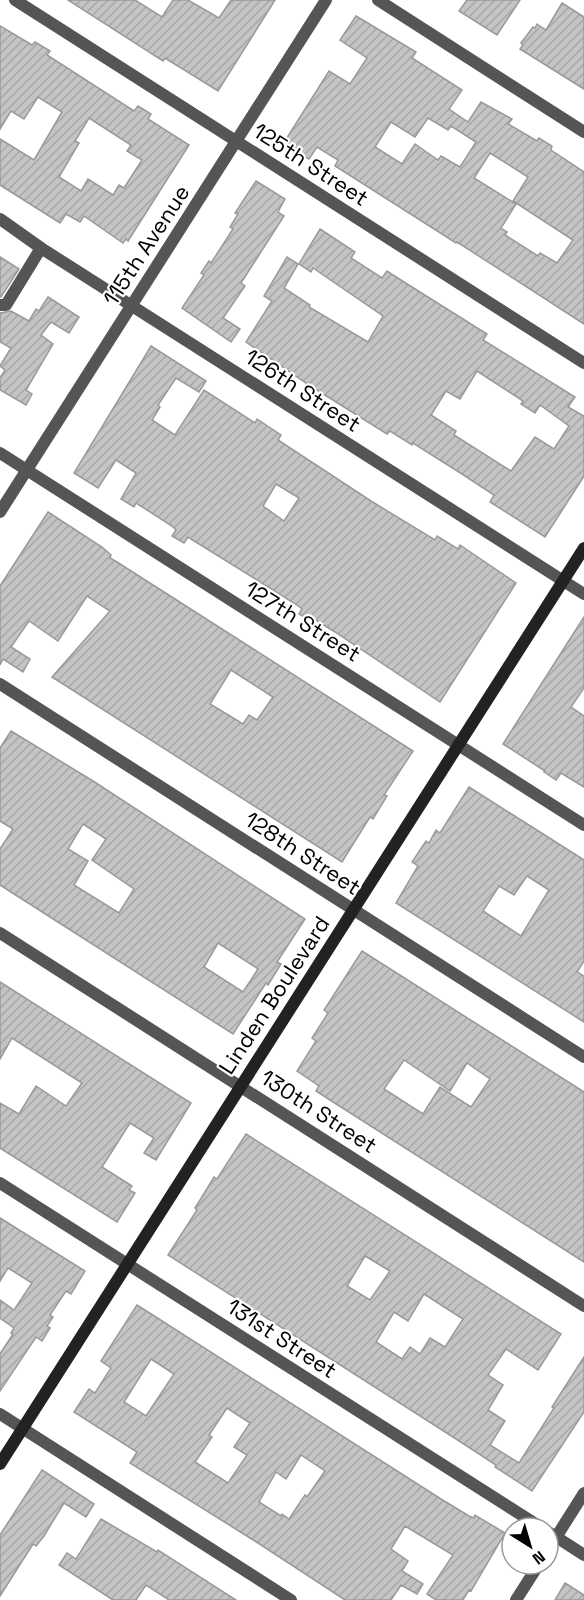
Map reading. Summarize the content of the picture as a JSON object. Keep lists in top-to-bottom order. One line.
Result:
{"streets":{"main road":["Linden Boulevard"],"street":["125th Street","115th Avenue","126th Street","127th Street","128th Street","130th Street","131st Street"]},"crossings":[["125th Street","115th Avenue"],["115th Avenue","126th Street"],["115th Avenue","127th Street"],["126th Street","Linden Boulevard"],["127th Street","Linden Boulevard"],["128th Street","Linden Boulevard"],["Linden Boulevard","130th Street"],["Linden Boulevard","131st Street"]],"north":"bottom right"}
